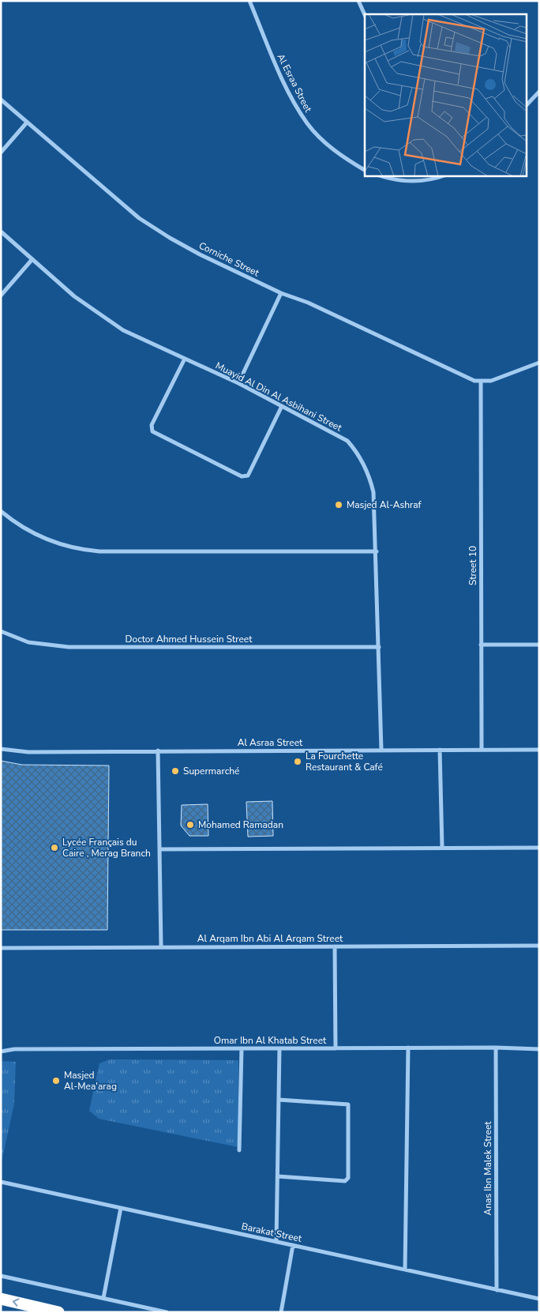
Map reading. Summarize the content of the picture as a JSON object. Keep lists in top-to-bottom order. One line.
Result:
{"streets":{"street":["Al Esraa Street","Corniche Street","Muayid Al Din Al Asbihani Street","Street 10","Doctor Ahmed Hussein Street","Al Asraa Street","Al Arqam Ibn Abi Al Arqam Street","Omar Ibn Al Khatab Street","Anas Ibn Malek Street","Barakat Street"]},"crossings":[["Corniche Street","Street 10"],["Muayid Al Din Al Asbihani Street","Doctor Ahmed Hussein Street"],["Muayid Al Din Al Asbihani Street","Al Asraa Street"],["Street 10","Al Asraa Street"],["Omar Ibn Al Khatab Street","Anas Ibn Malek Street"],["Anas Ibn Malek Street","Barakat Street"]],"places":["Masjed Al-Ashraf","La Fourchette Restaurant & Café","Supermarché","Mohamed Ramadan","Lycée Français du Caire , Merag Branch","Masjed Al-Mea'arag"]}
